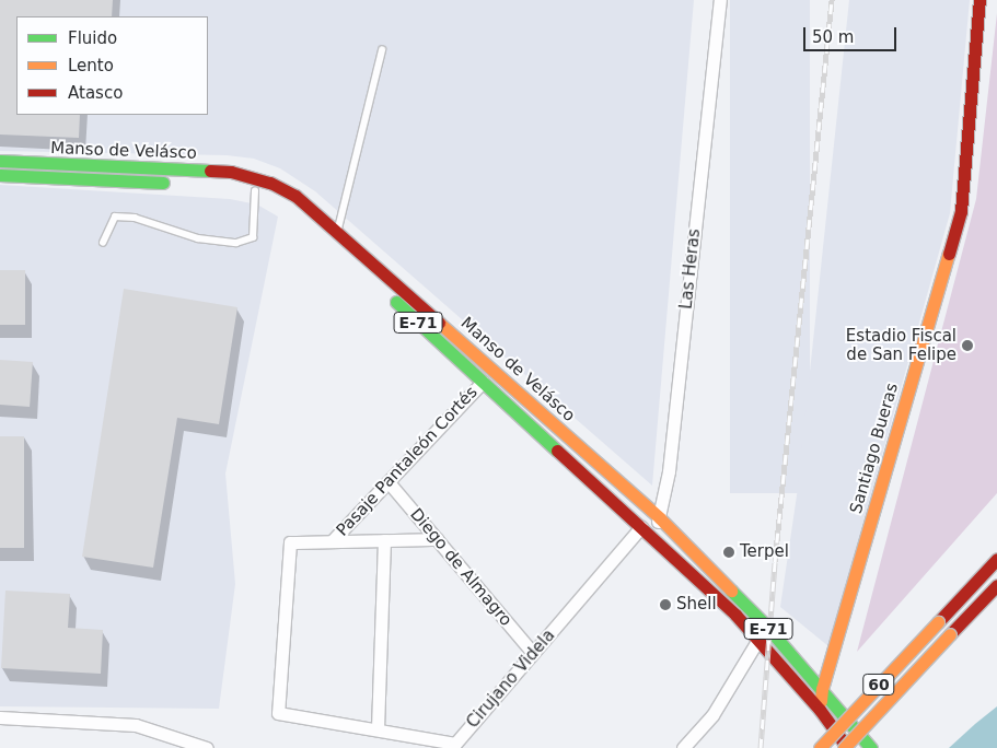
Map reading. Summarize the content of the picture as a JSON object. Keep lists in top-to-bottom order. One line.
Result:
{"streets":{"main road":["Manso de Velásco","E-71","Santiago Bueras","60"],"street":["Las Heras","Pasaje Pantaleón Cortés","Diego de Almagro","Cirujano Videla"]},"crossings":[["Manso de Velásco","Las Heras"],["Manso de Velásco","Santiago Bueras"],["Manso de Velásco","Pasaje Pantaleón Cortés"],["Manso de Velásco","Cirujano Videla"],["Las Heras","Cirujano Videla"],["Pasaje Pantaleón Cortés","Diego de Almagro"],["Pasaje Pantaleón Cortés","Cirujano Videla"],["Diego de Almagro","Cirujano Videla"]],"places":["Estadio Fiscal de San Felipe","Terpel","Shell"],"legend":["Fluido","Lento","Atasco"],"scale_bar":"50 m"}
